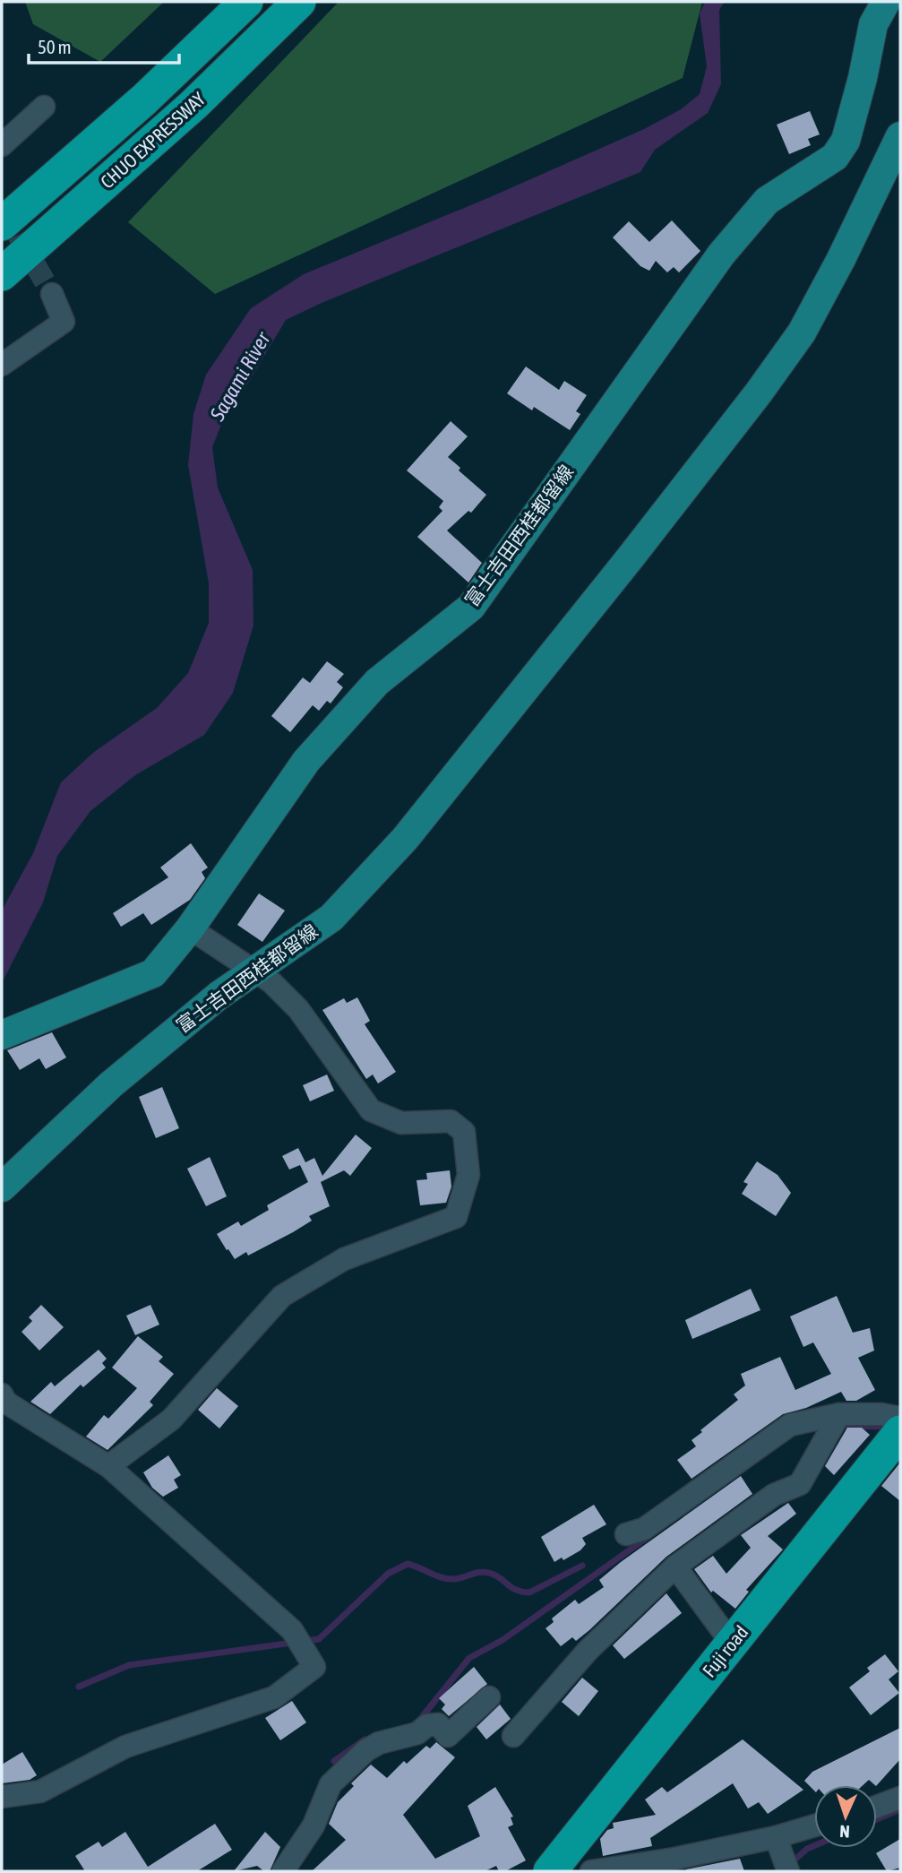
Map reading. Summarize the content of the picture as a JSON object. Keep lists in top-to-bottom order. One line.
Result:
{"streets":{"highway":["CHUO EXPRESSWAY","Fuji road"],"main road":["富士吉田西桂都留線"]},"water":["Sagami River"],"scale_bar":"50 m","north":"bottom"}
